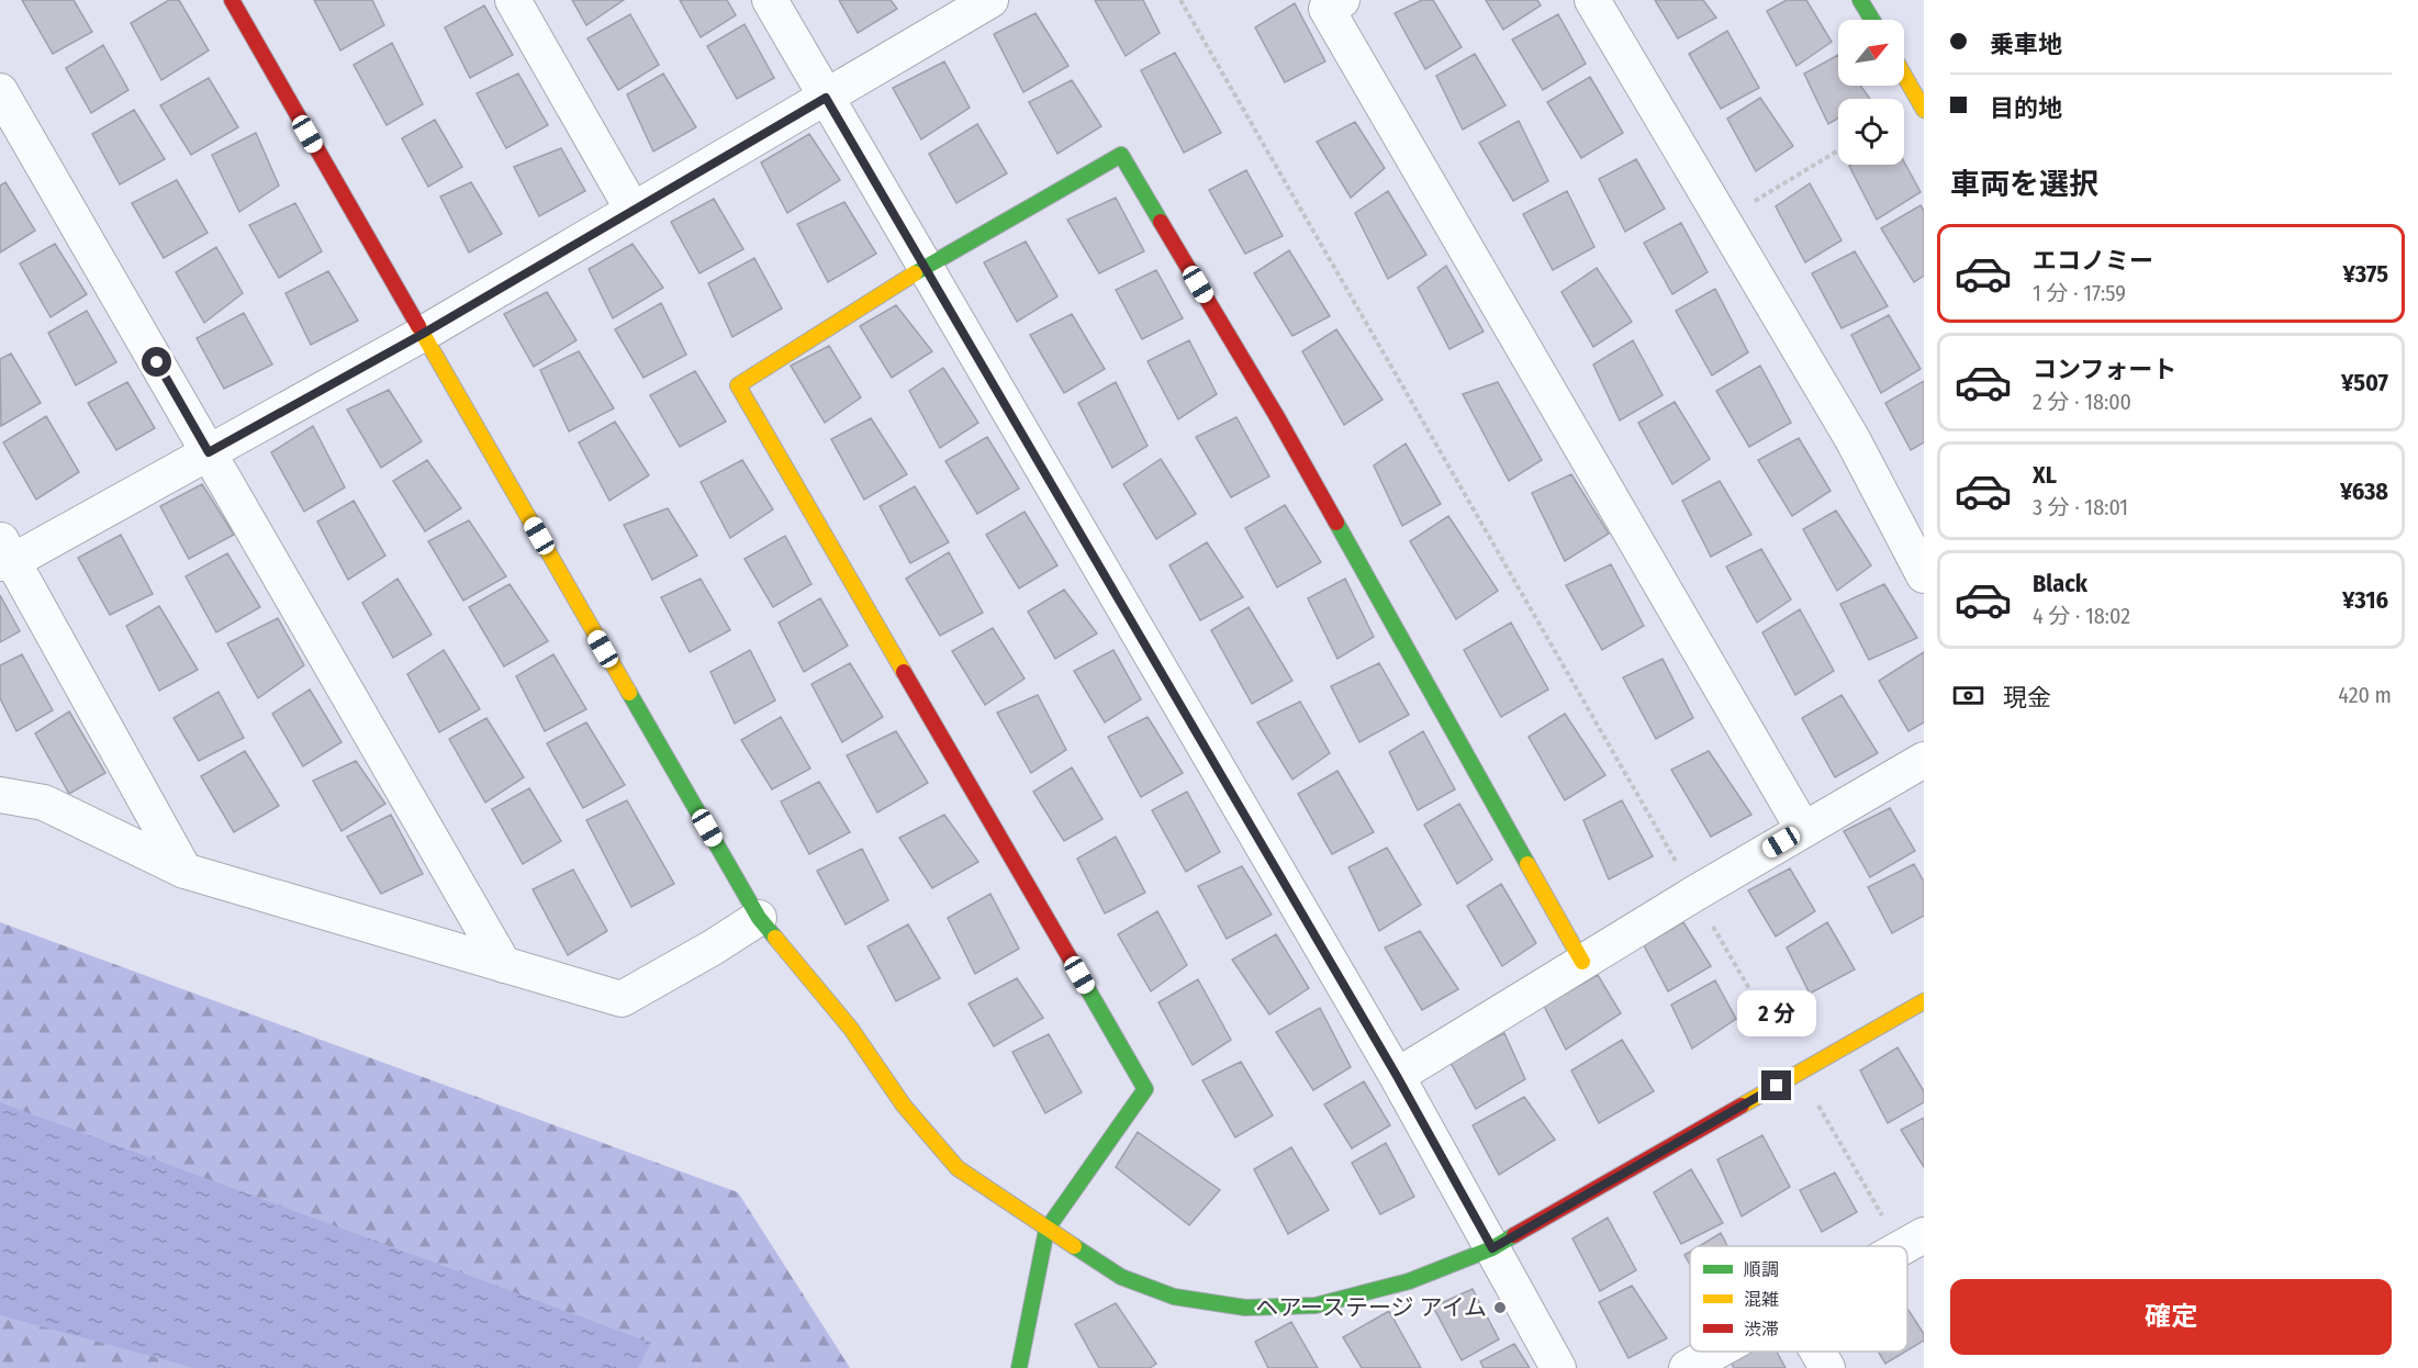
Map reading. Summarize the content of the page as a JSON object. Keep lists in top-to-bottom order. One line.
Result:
{"places":["ヘアーステージ アイム"],"legend":["順調","混雑","渋滞"],"north":"top right","page":{"banner":["乗車地","目的地"],"heading":"車両を選択","list":[{"name":"エコノミー","note":"1 分 · 17:59","value":"¥375"},{"name":"コンフォート","note":"2 分 · 18:00","value":"¥507"},{"name":"XL","note":"3 分 · 18:01","value":"¥638"},{"name":"Black","note":"4 分 · 18:02","value":"¥316"}],"pay":["現金","420 m"],"bubble":"2 分","buttons":"確定"}}
